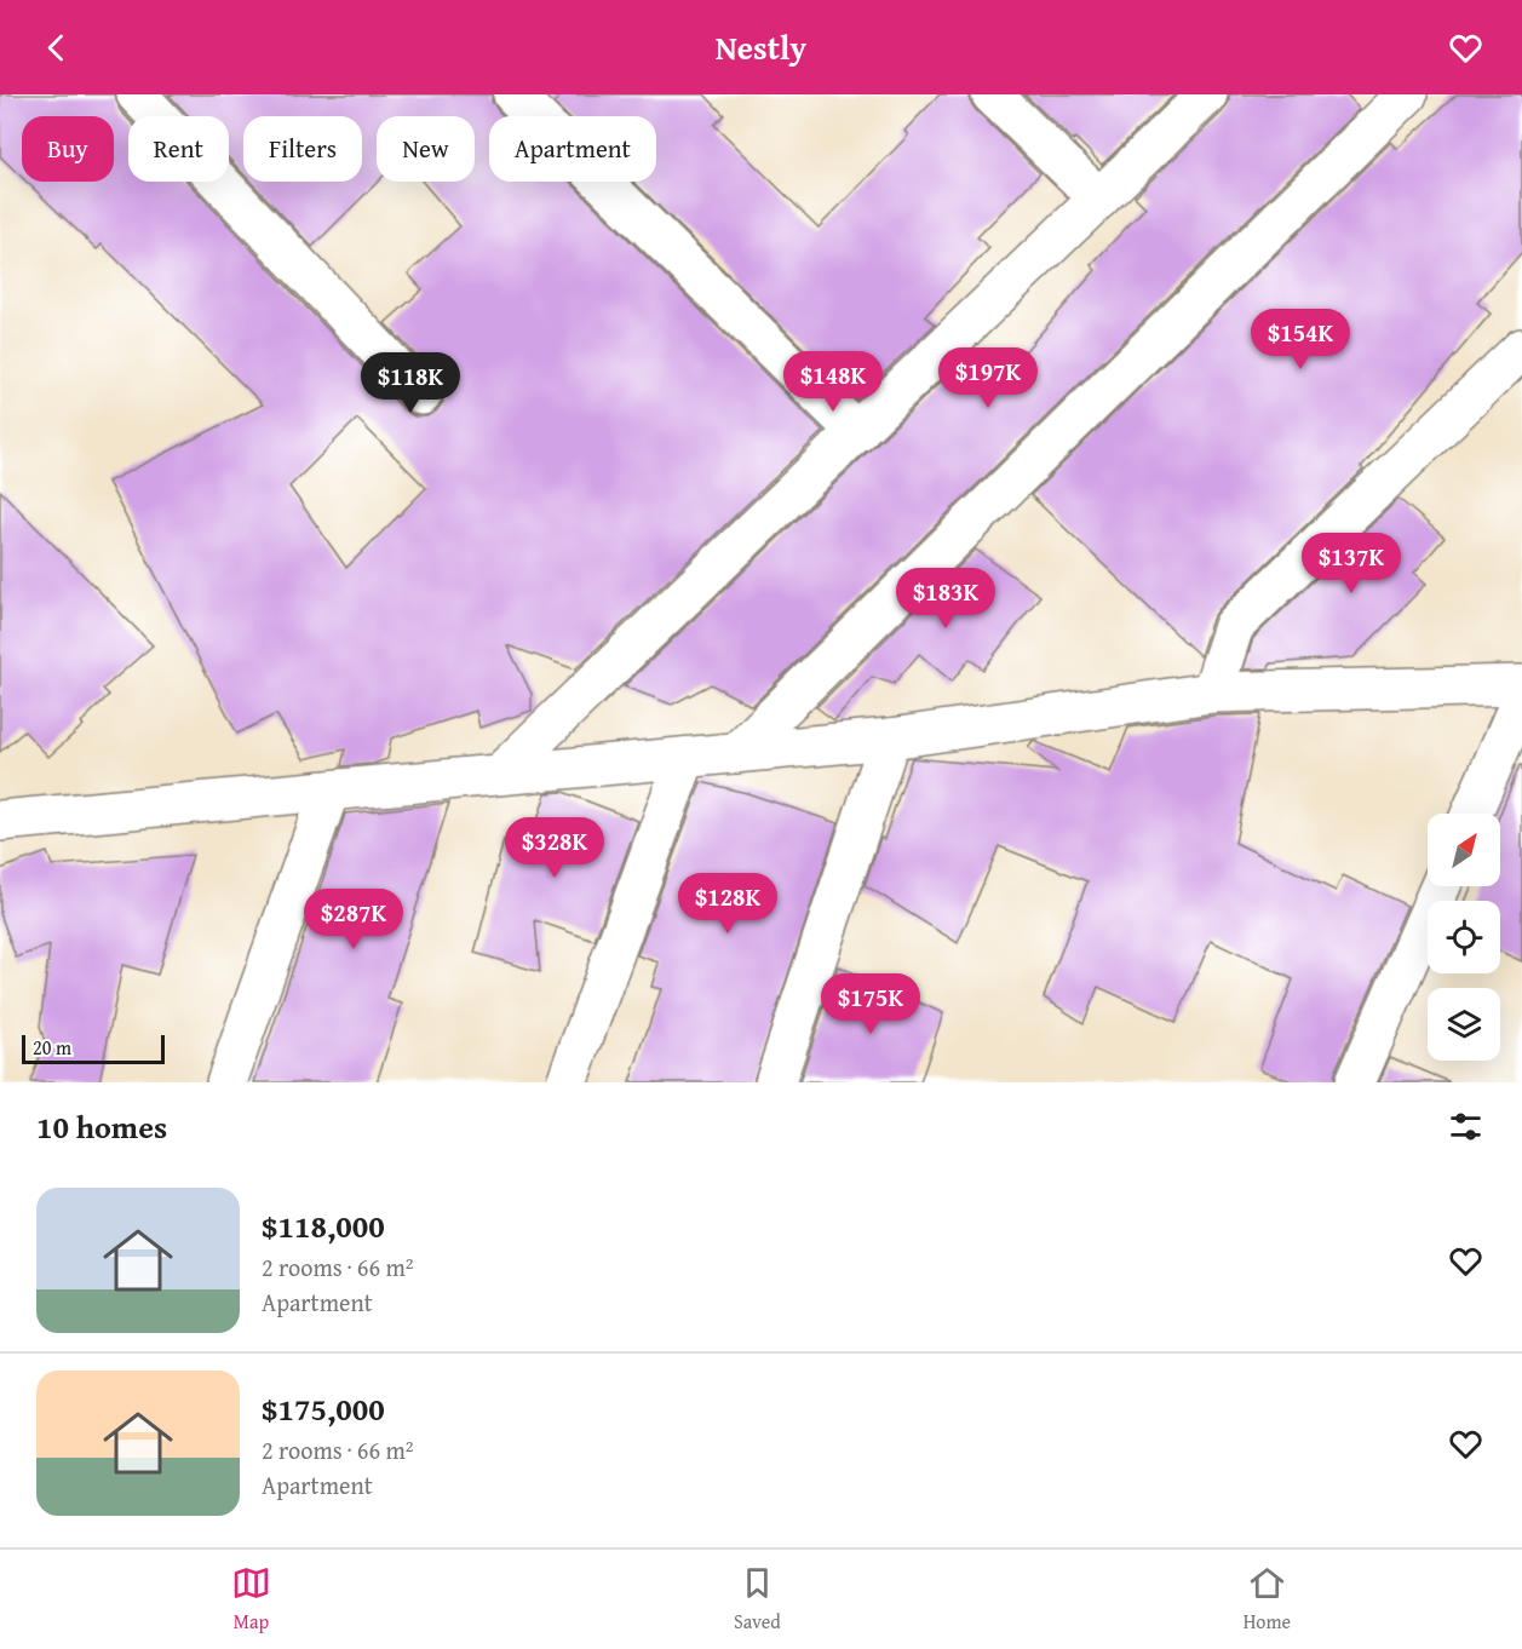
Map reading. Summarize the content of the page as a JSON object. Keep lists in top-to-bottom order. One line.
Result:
{"scale_bar":"20 m","north":"top right","page":{"header":"Nestly","chip":["Buy","Rent","Filters","New","Apartment"],"price":["$154K","$197K","$148K","$118K","$137K","$183K","$328K","$128K","$287K","$175K"],"scale":"20 m","heading":"10 homes","list":[{"name":"$118,000","note":"2 rooms · 66 m² · Apartment"},{"name":"$175,000","note":"2 rooms · 66 m² · Apartment"}],"tabs":["Map","Saved","Home"]}}
